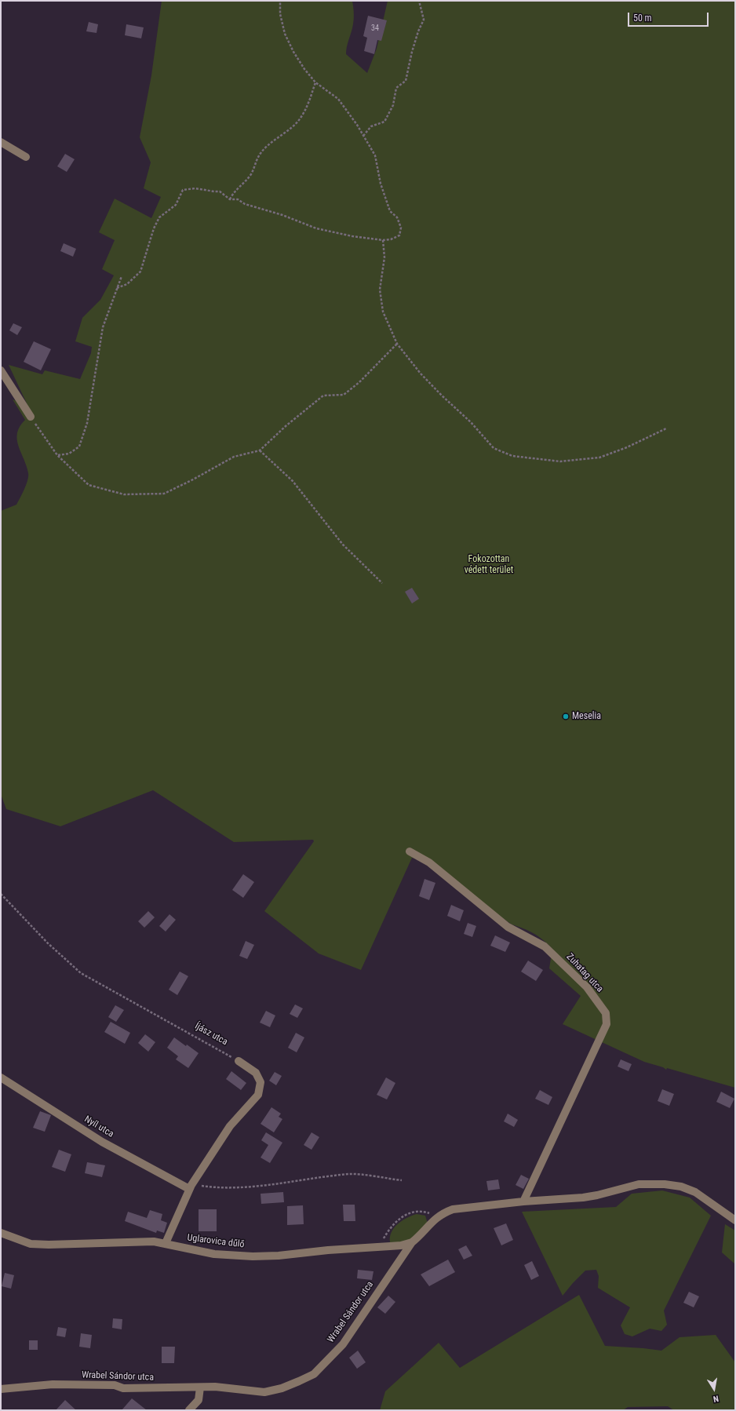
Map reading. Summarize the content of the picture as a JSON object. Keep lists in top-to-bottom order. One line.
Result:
{"streets":{"street":["Zuhatag utca","Nyíl utca","Uglarovica dűlő","Wrabel Sándor utca"],"path":["Íjász utca"]},"crossings":[["Zuhatag utca","Wrabel Sándor utca"],["Uglarovica dűlő","Wrabel Sándor utca"]],"parks":["Fokozottan védett terület"],"places":["Meselia"],"house_numbers":["34"],"scale_bar":"50 m","north":"bottom"}
